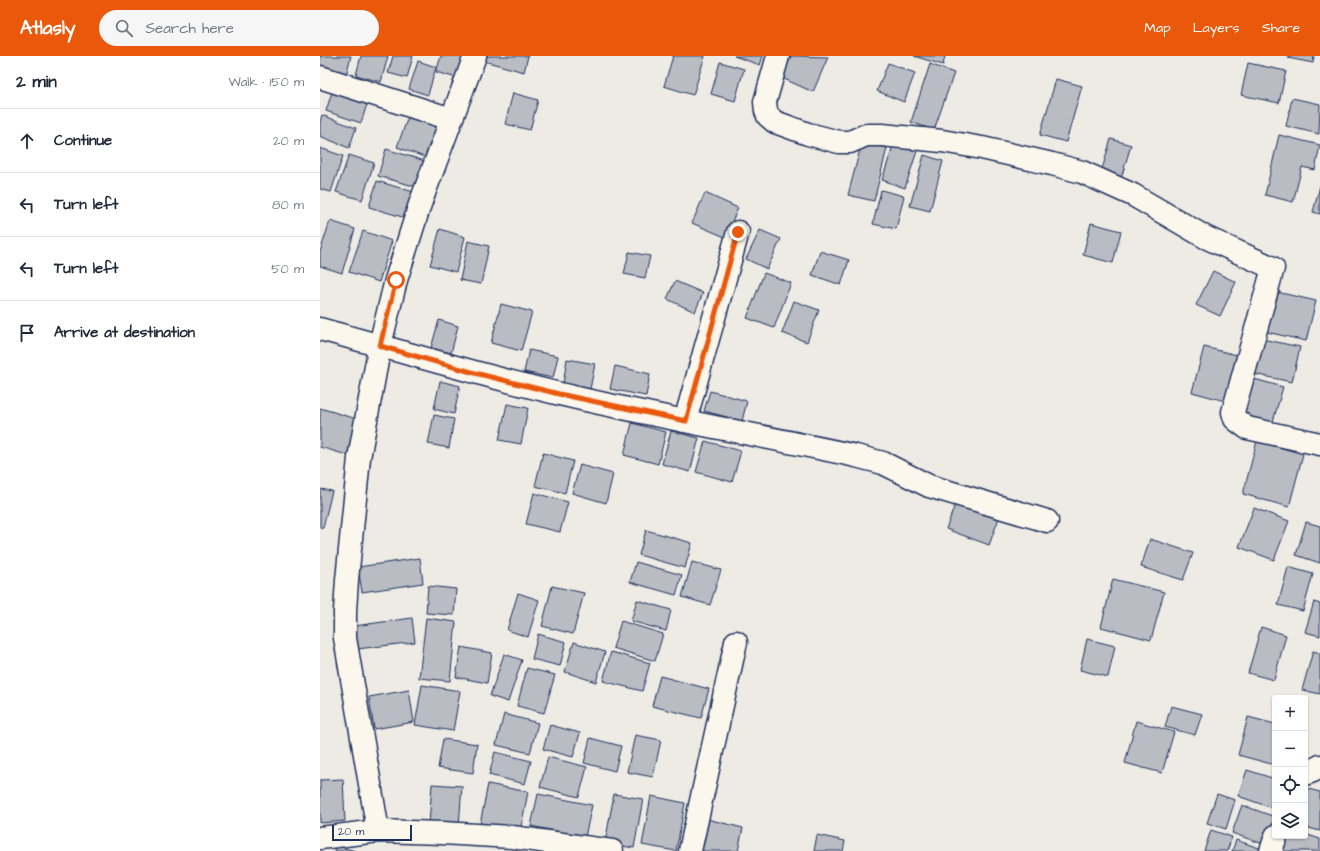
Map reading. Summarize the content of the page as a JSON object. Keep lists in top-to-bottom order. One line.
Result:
{"scale_bar":"20 m","page":{"header":"Atlasly","search":"Search here","nav":["Map","Layers","Share"],"heading":["2 min","Walk · 150 m"],"list":[["Continue","20 m"],["Turn left","80 m"],["Turn left","50 m"],"Arrive at destination"],"map_buttons":["+","−"],"scale":"20 m"}}
